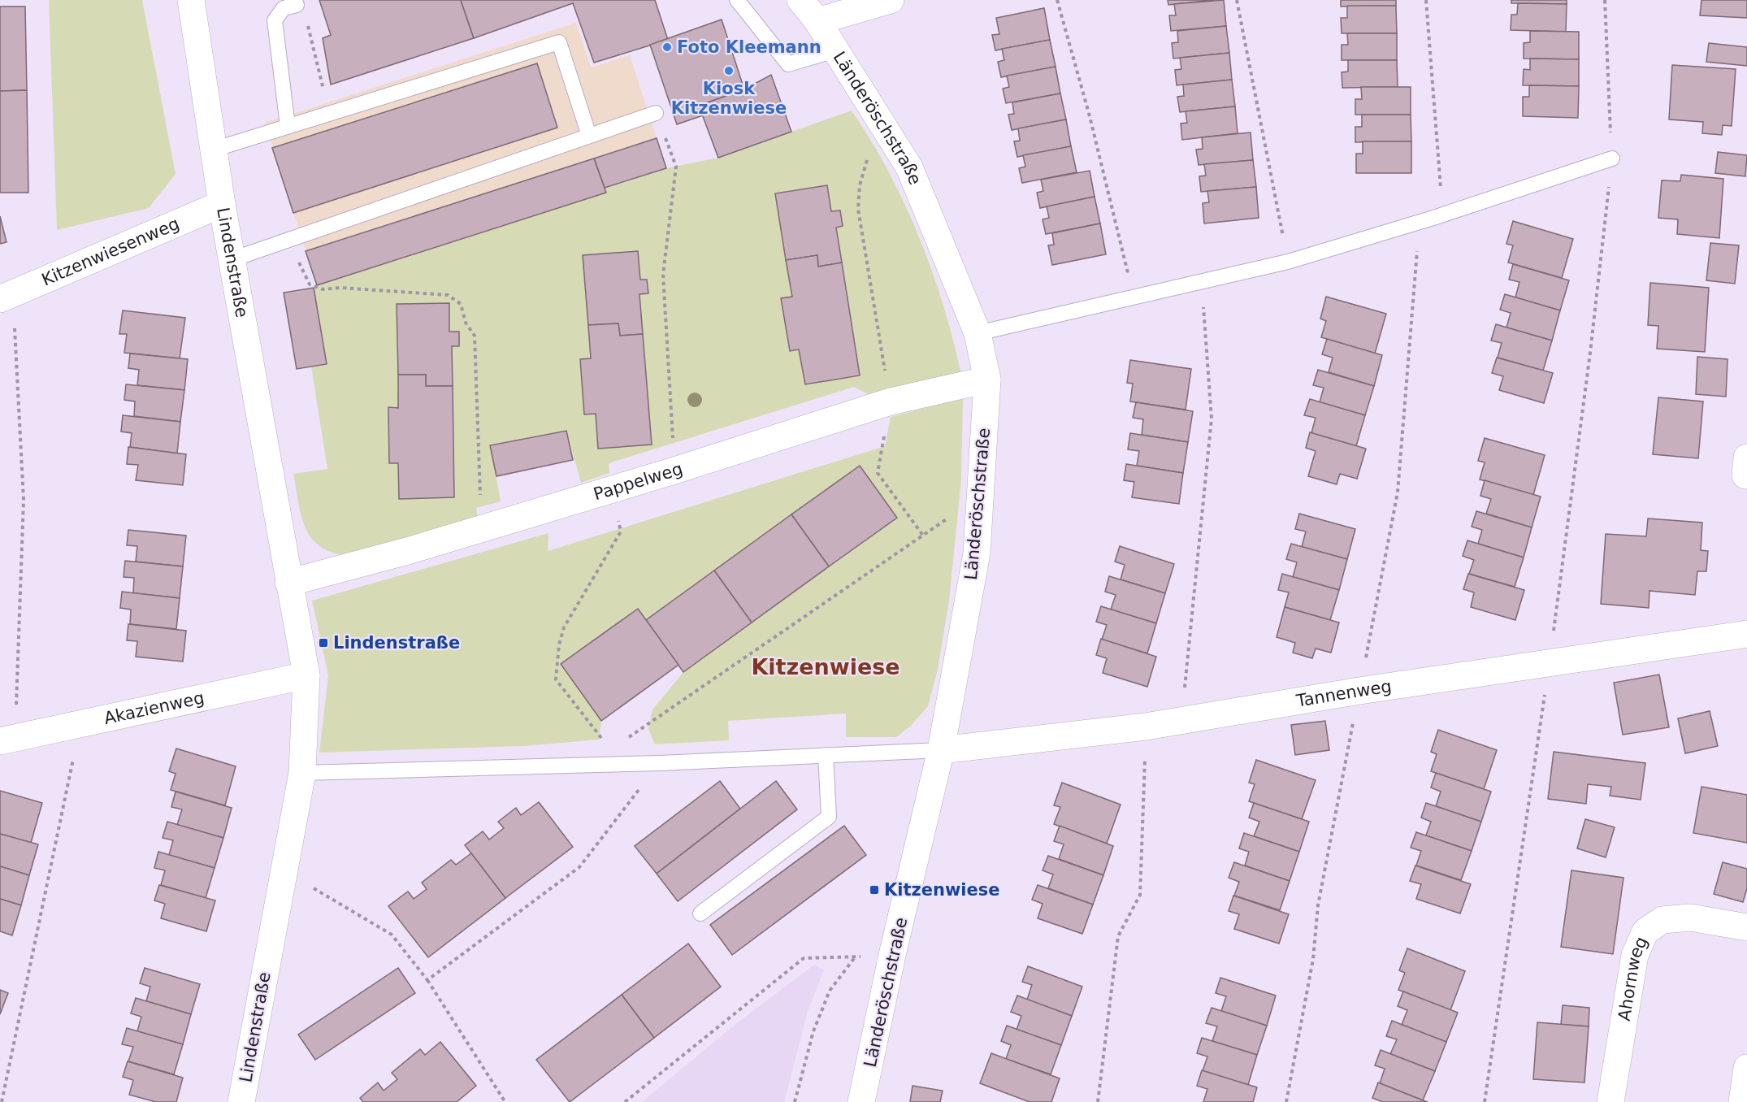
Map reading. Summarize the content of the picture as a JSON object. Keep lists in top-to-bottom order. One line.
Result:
{"streets":{"street":["Länderöschstraße","Kitzenwiesenweg","Lindenstraße","Pappelweg","Tannenweg","Akazienweg","Ahornweg"]},"crossings":[["Länderöschstraße","Pappelweg"],["Länderöschstraße","Tannenweg"],["Kitzenwiesenweg","Lindenstraße"],["Lindenstraße","Pappelweg"],["Lindenstraße","Akazienweg"]],"districts":["Kitzenwiese"],"places":{"other":["Foto Kleemann","Kiosk Kitzenwiese"],"transit":["Lindenstraße","Kitzenwiese"]}}
